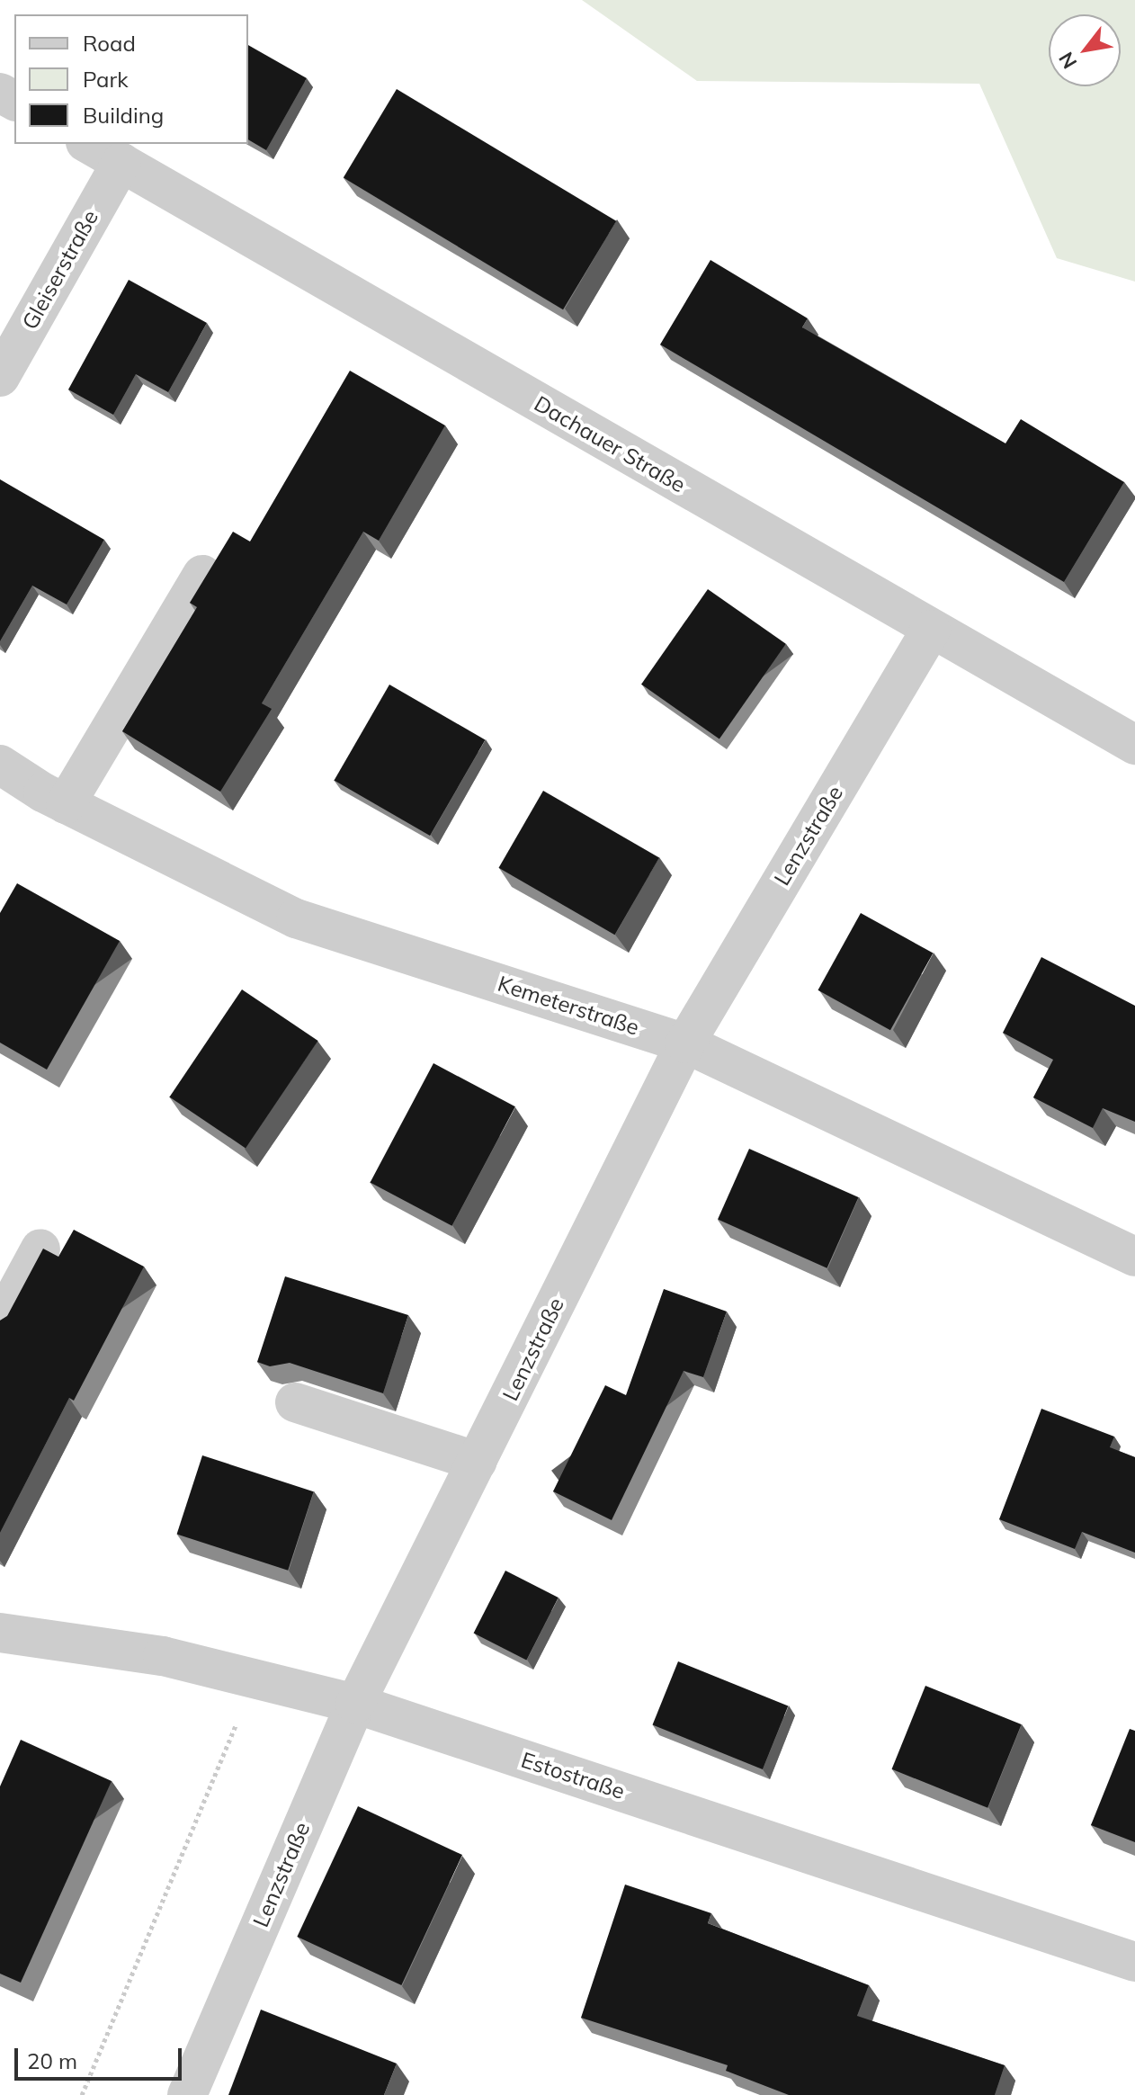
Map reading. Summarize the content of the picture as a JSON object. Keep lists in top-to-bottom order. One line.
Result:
{"streets":{"street":["Gleiserstraße","Dachauer Straße","Lenzstraße","Kemeterstraße","Estostraße"]},"crossings":[["Gleiserstraße","Dachauer Straße"],["Dachauer Straße","Lenzstraße"],["Lenzstraße","Kemeterstraße"],["Lenzstraße","Estostraße"]],"legend":["Road","Park","Building"],"scale_bar":"20 m","north":"bottom left"}
